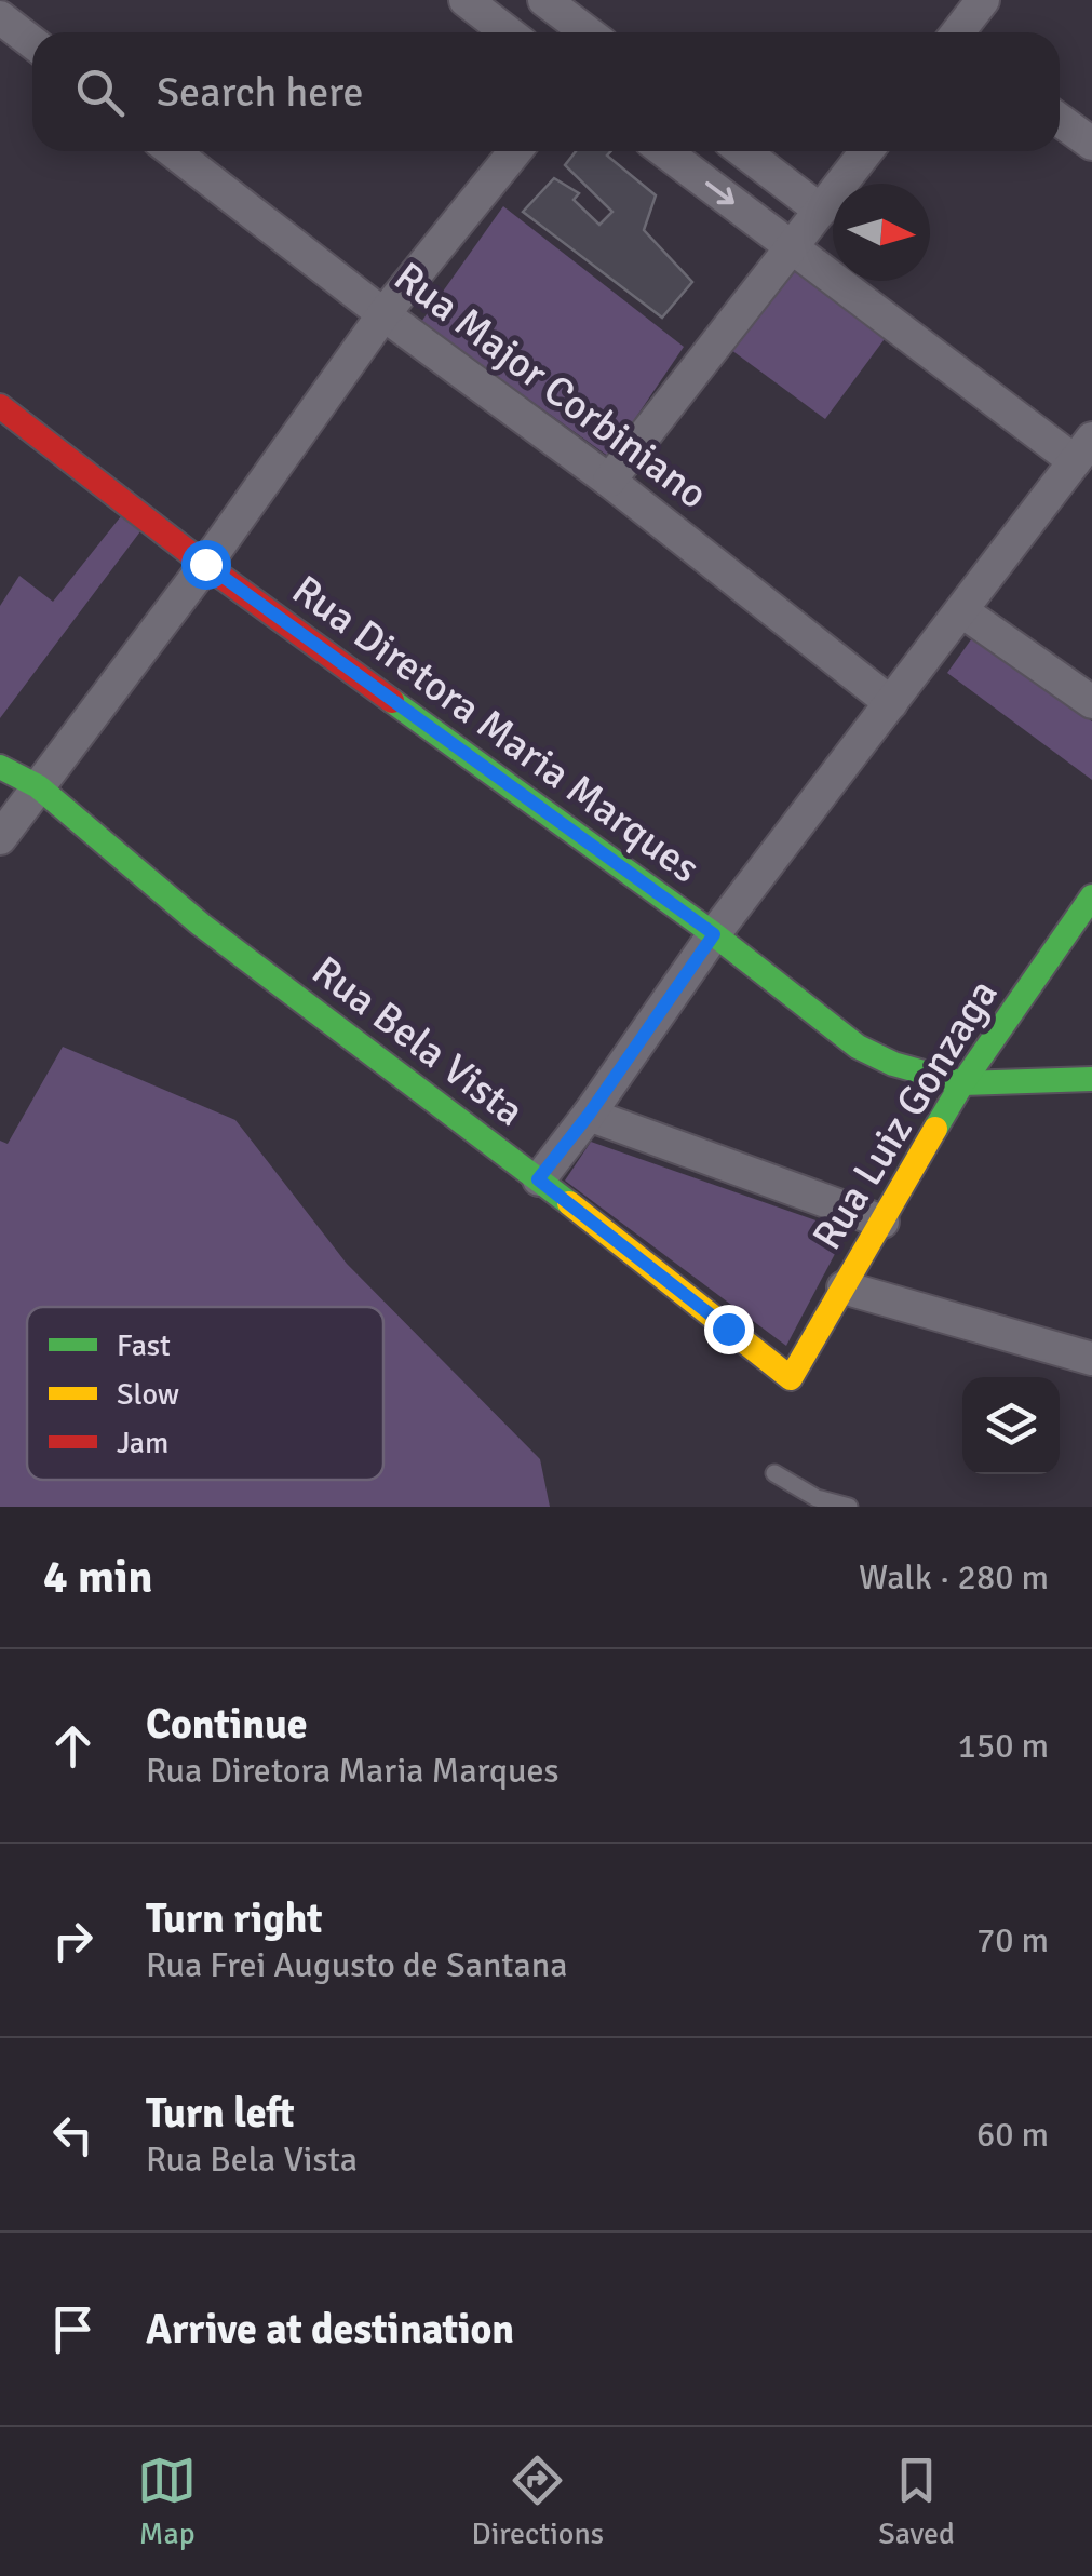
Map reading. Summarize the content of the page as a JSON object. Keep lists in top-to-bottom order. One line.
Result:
{"streets":{"street":["Rua Major Corbiniano","Rua Diretora Maria Marques","Rua Bela Vista","Rua Luiz Gonzaga"]},"crossings":[["Rua Diretora Maria Marques","Rua Luiz Gonzaga"],["Rua Bela Vista","Rua Luiz Gonzaga"]],"legend":["Fast","Slow","Jam"],"north":"right","page":{"search":"Search here","heading":["4 min","Walk · 280 m"],"list":[["Continue","Rua Diretora Maria Marques","150 m"],["Turn right","Rua Frei Augusto de Santana","70 m"],["Turn left","Rua Bela Vista","60 m"],"Arrive at destination"],"nav":["Map","Directions","Saved"]}}
